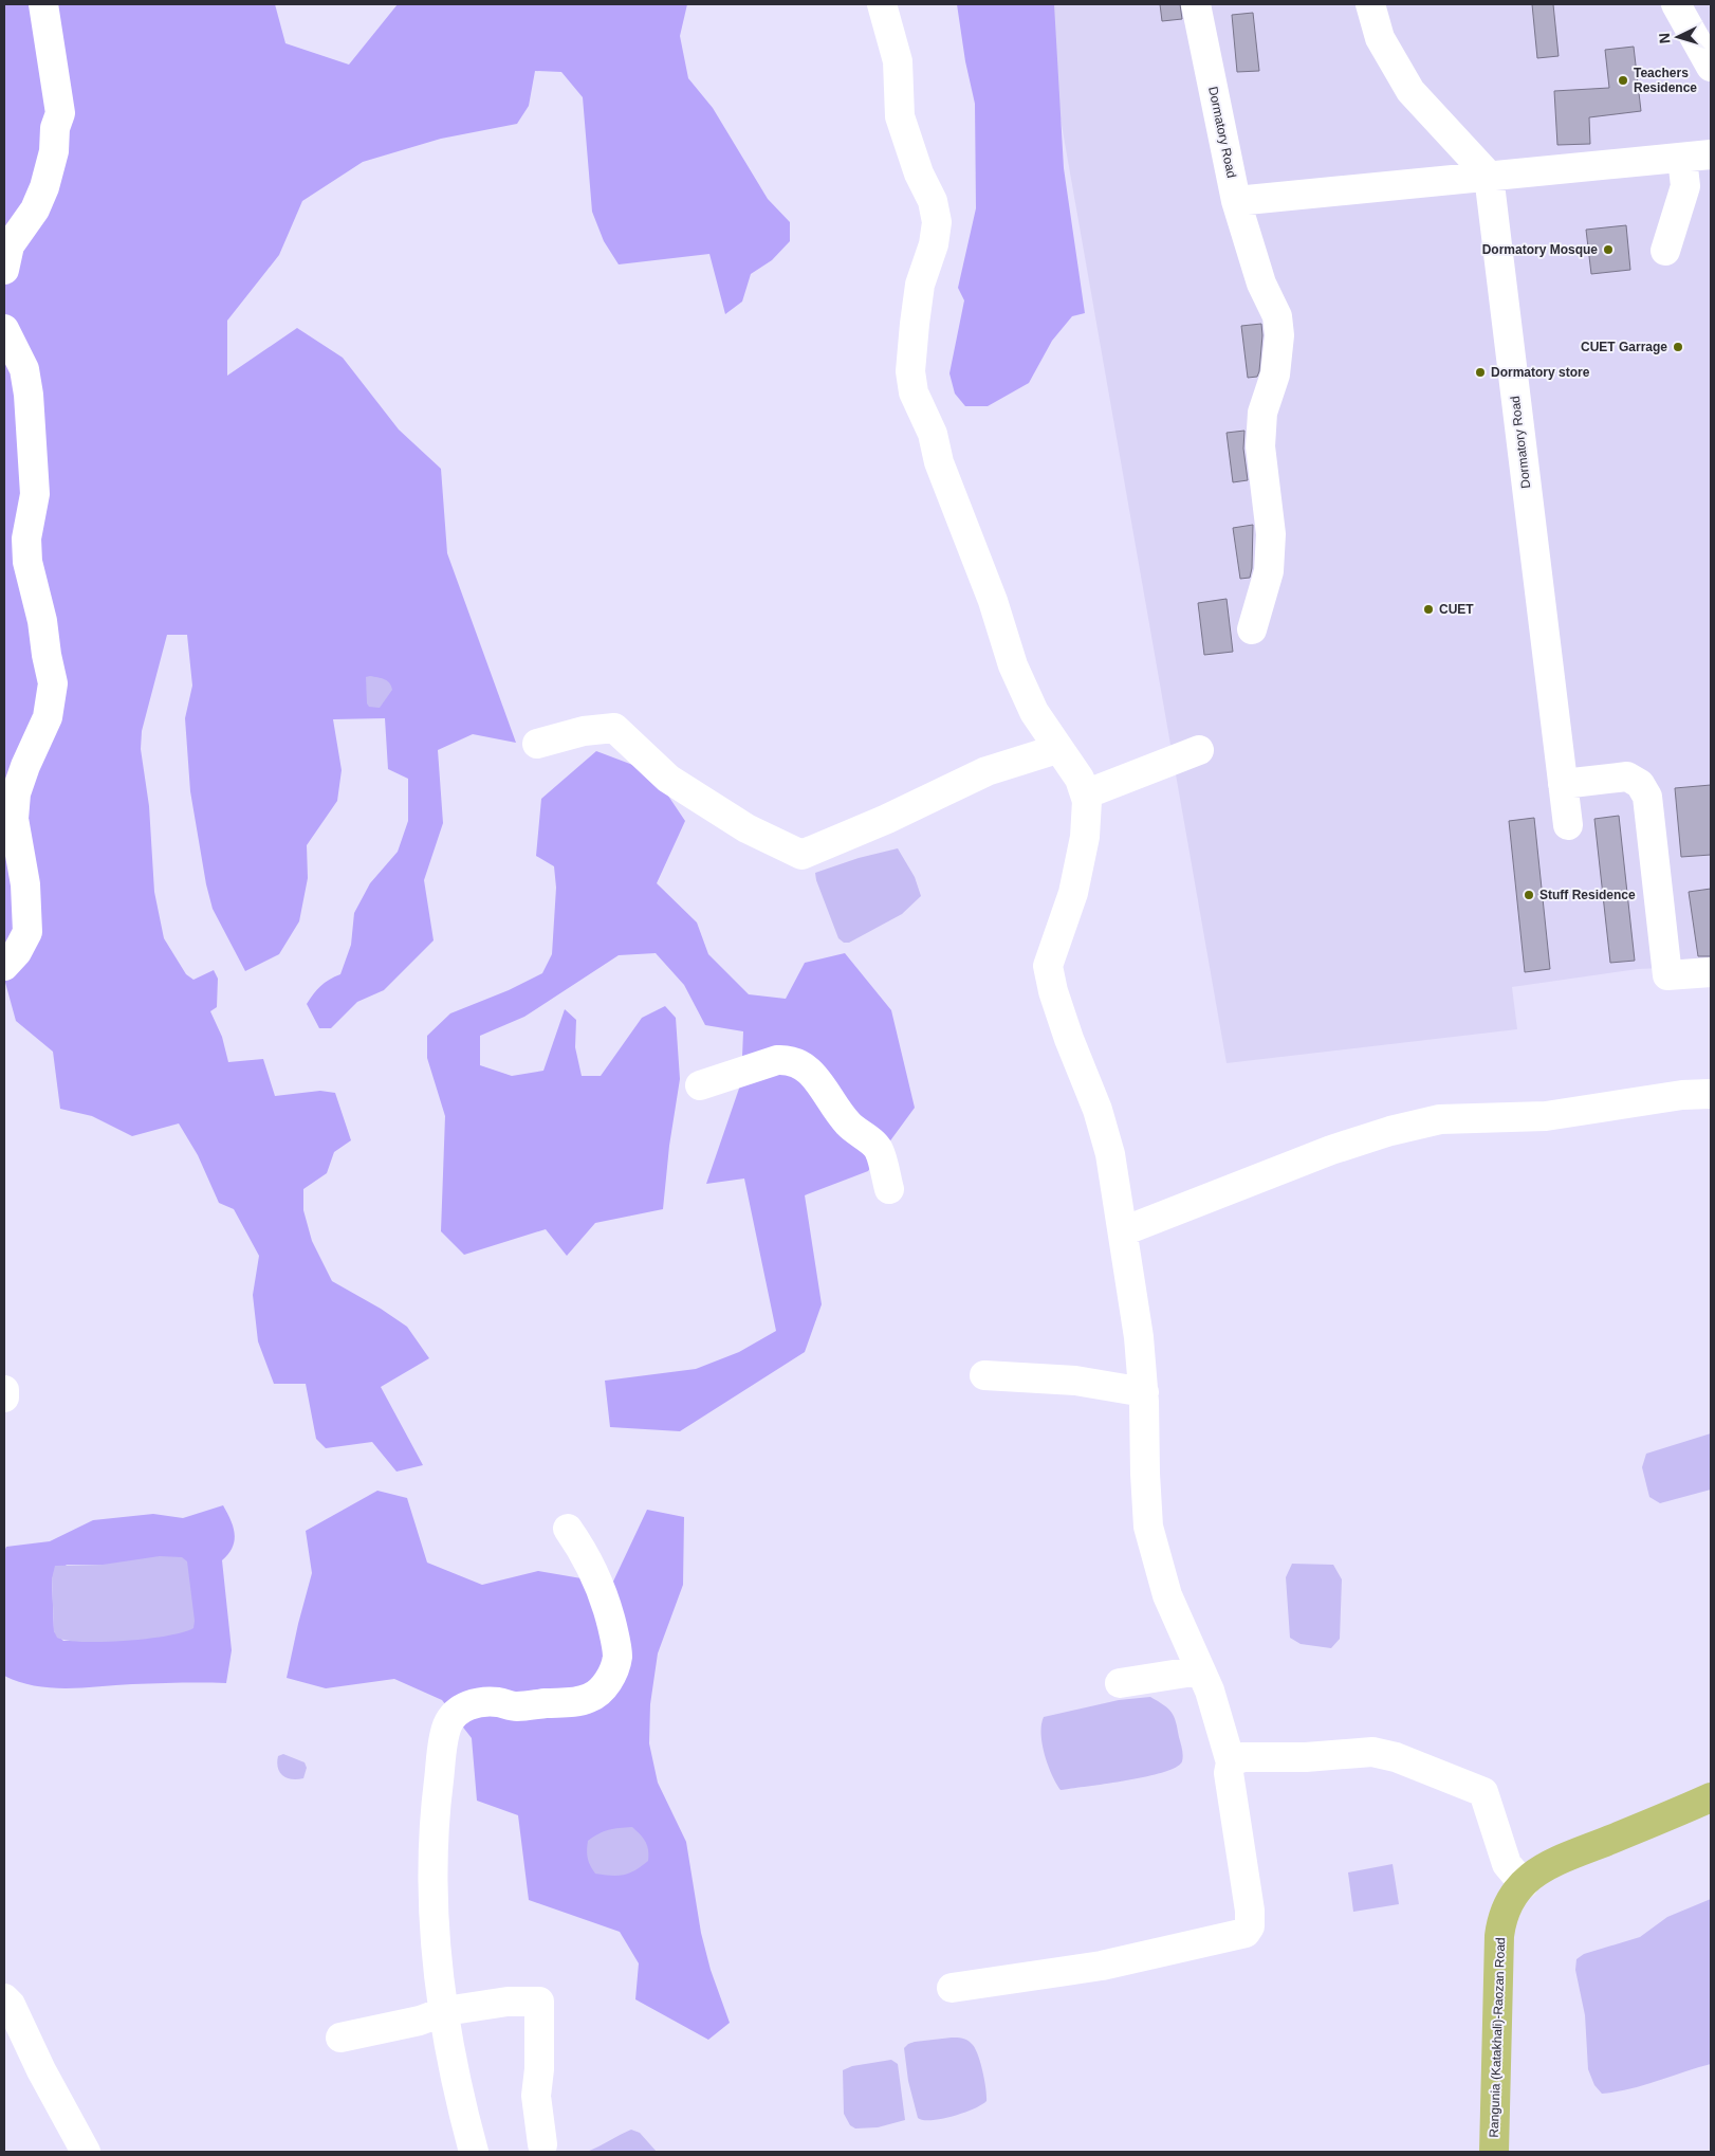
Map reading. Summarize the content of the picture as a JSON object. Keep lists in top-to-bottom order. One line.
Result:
{"streets":{"main road":["Rangunia (Katakhali)-Raozan Road"],"street":["Dormatory Road"]},"places":["Teachers Residence","Dormatory Mosque","CUET Garrage","Dormatory store","CUET","Stuff Residence"],"north":"left"}
